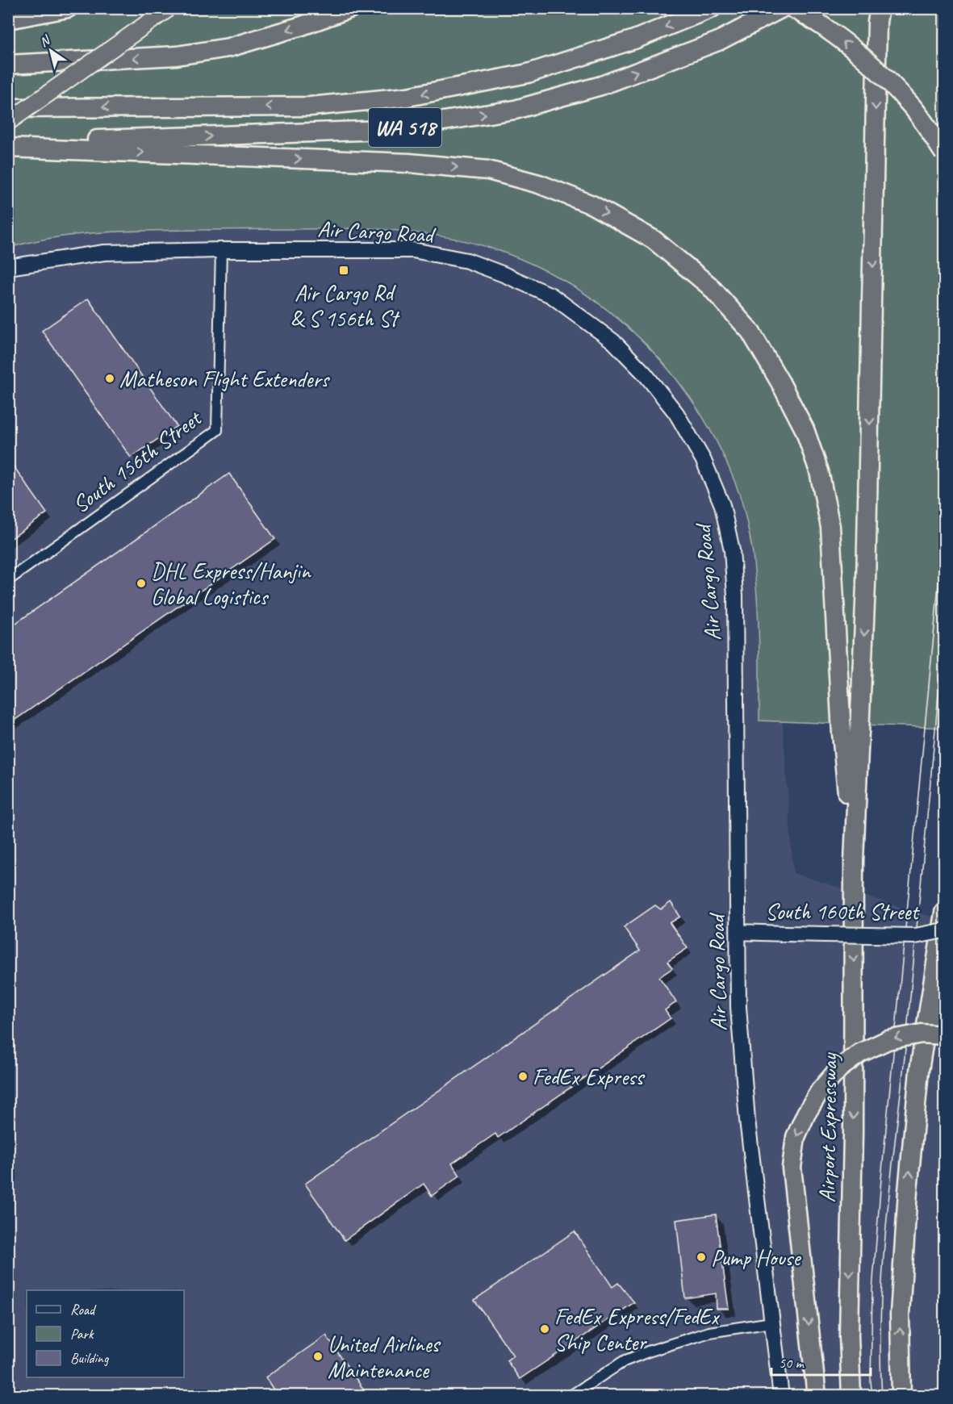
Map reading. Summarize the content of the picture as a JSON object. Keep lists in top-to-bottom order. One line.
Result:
{"streets":{"highway":["WA 518","Airport Expressway"],"street":["Air Cargo Road","South 156th Street","South 160th Street"]},"crossings":[["Air Cargo Road","South 156th Street"],["Air Cargo Road","South 160th Street"]],"places":{"transit":["Air Cargo Rd & S 156th St"],"other":["Matheson Flight Extenders","DHL Express/Hanjin Global Logistics","FedEx Express","Pump House","FedEx Express/FedEx Ship Center","United Airlines Maintenance"]},"legend":["Road","Park","Building"],"scale_bar":"50 m","north":"top left"}
